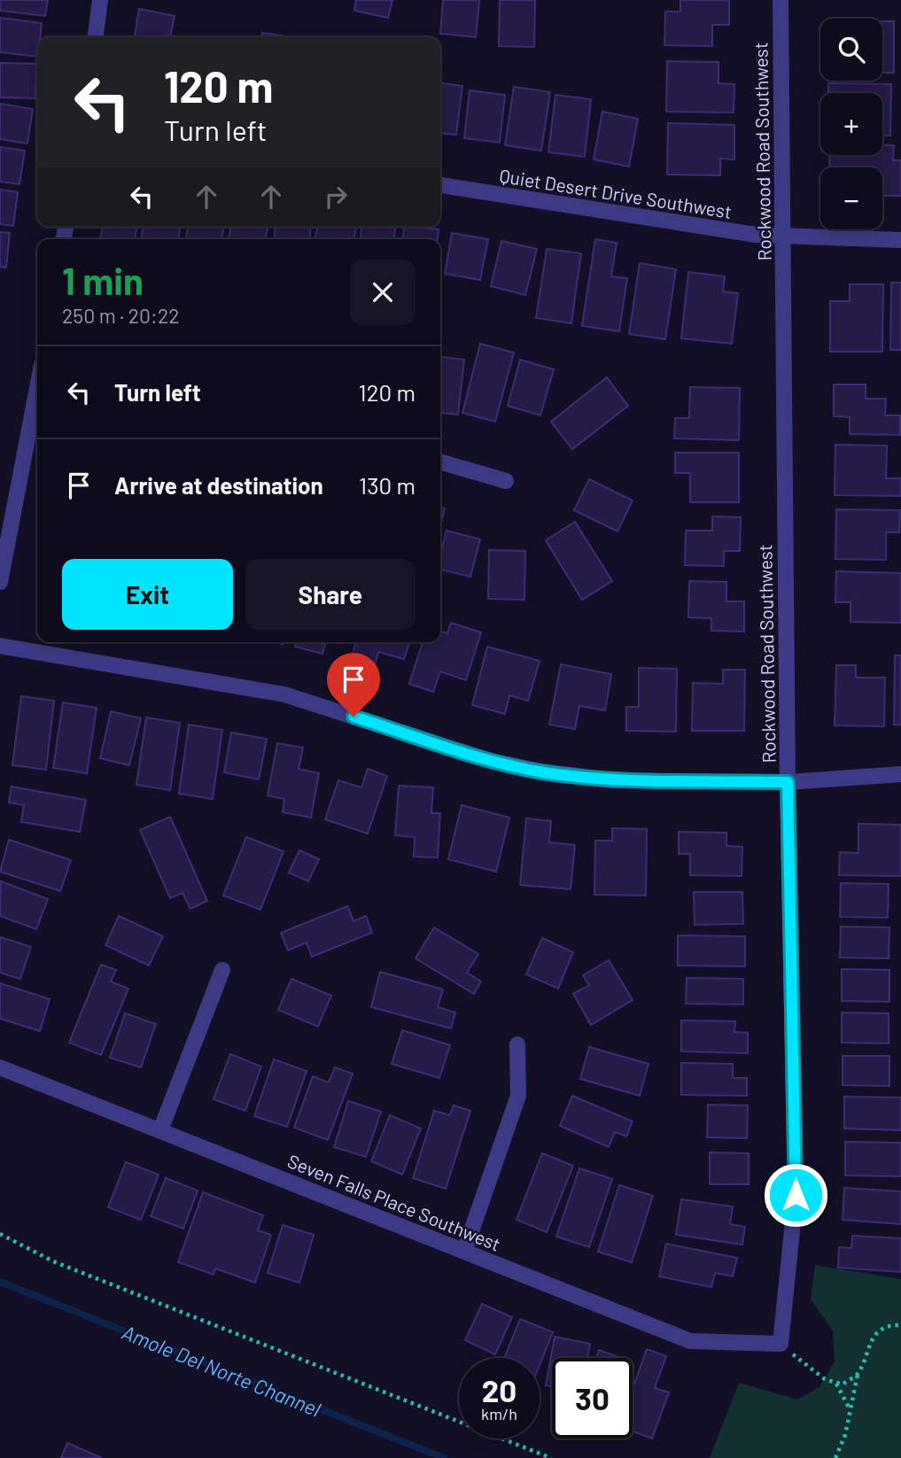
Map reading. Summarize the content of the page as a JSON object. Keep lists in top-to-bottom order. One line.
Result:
{"streets":{"street":["Rockwood Road Southwest","Quiet Desert Drive Southwest","Seven Falls Place Southwest"]},"crossings":[["Rockwood Road Southwest","Quiet Desert Drive Southwest"],["Rockwood Road Southwest","Seven Falls Place Southwest"]],"water":["Amole Del Norte Channel"],"page":{"map_buttons":["+","−"],"turn":["120 m","Turn left"],"heading":["1 min","250 m · 20:22"],"list":[{"name":"Turn left","value":"120 m"},{"name":"Arrive at destination","value":"130 m"}],"buttons":["Exit","Share"],"speed":"20 km/h","limit":"30"}}
